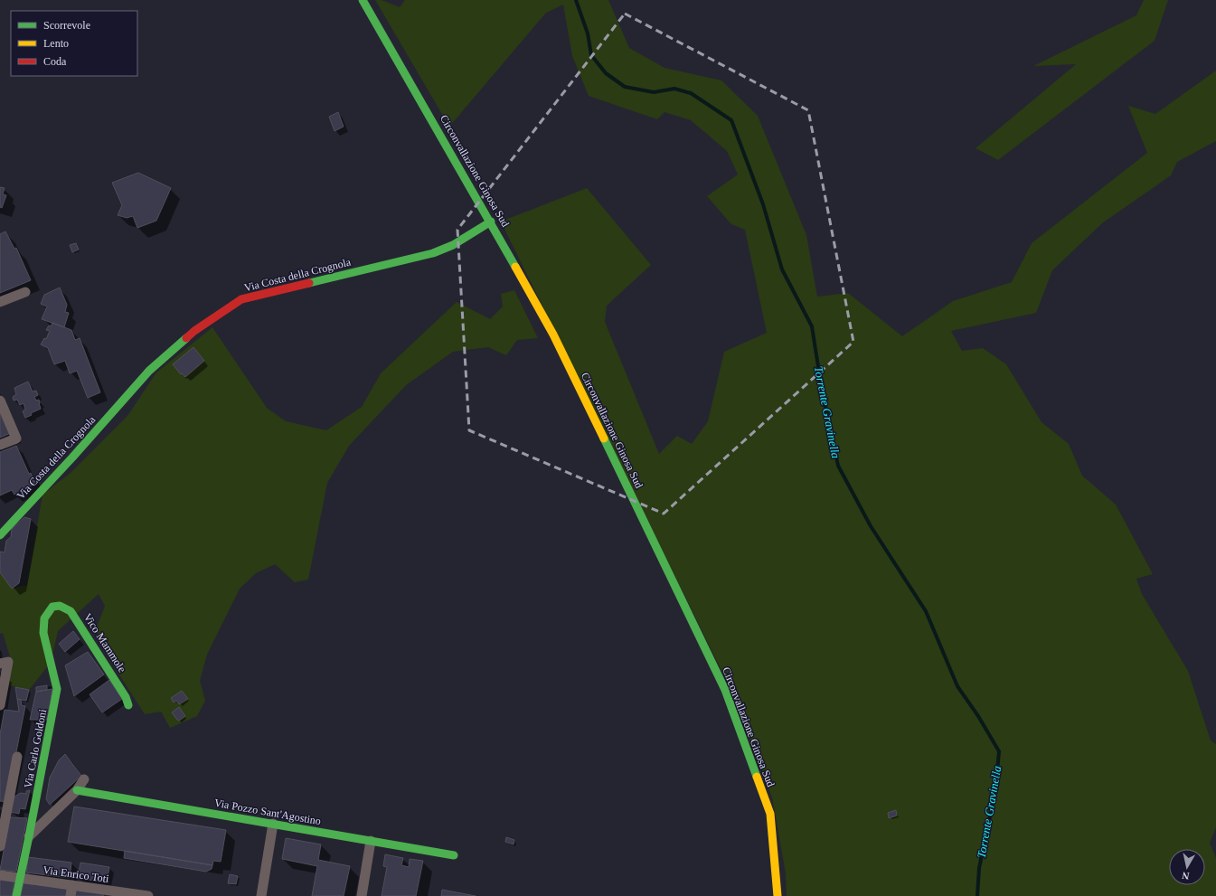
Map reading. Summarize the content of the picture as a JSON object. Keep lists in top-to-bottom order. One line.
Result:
{"streets":{"street":["Circonvallazione Ginosa Sud","Via Costa della Crognola","Vico Mammole","Via Carlo Goldoni","Via Pozzo Sant'Agostino","Via Enrico Toti"]},"crossings":[["Circonvallazione Ginosa Sud","Via Costa della Crognola"],["Vico Mammole","Via Carlo Goldoni"],["Via Carlo Goldoni","Via Enrico Toti"]],"water":["Torrente Gravinella"],"legend":["Scorrevole","Lento","Coda"],"north":"bottom"}
